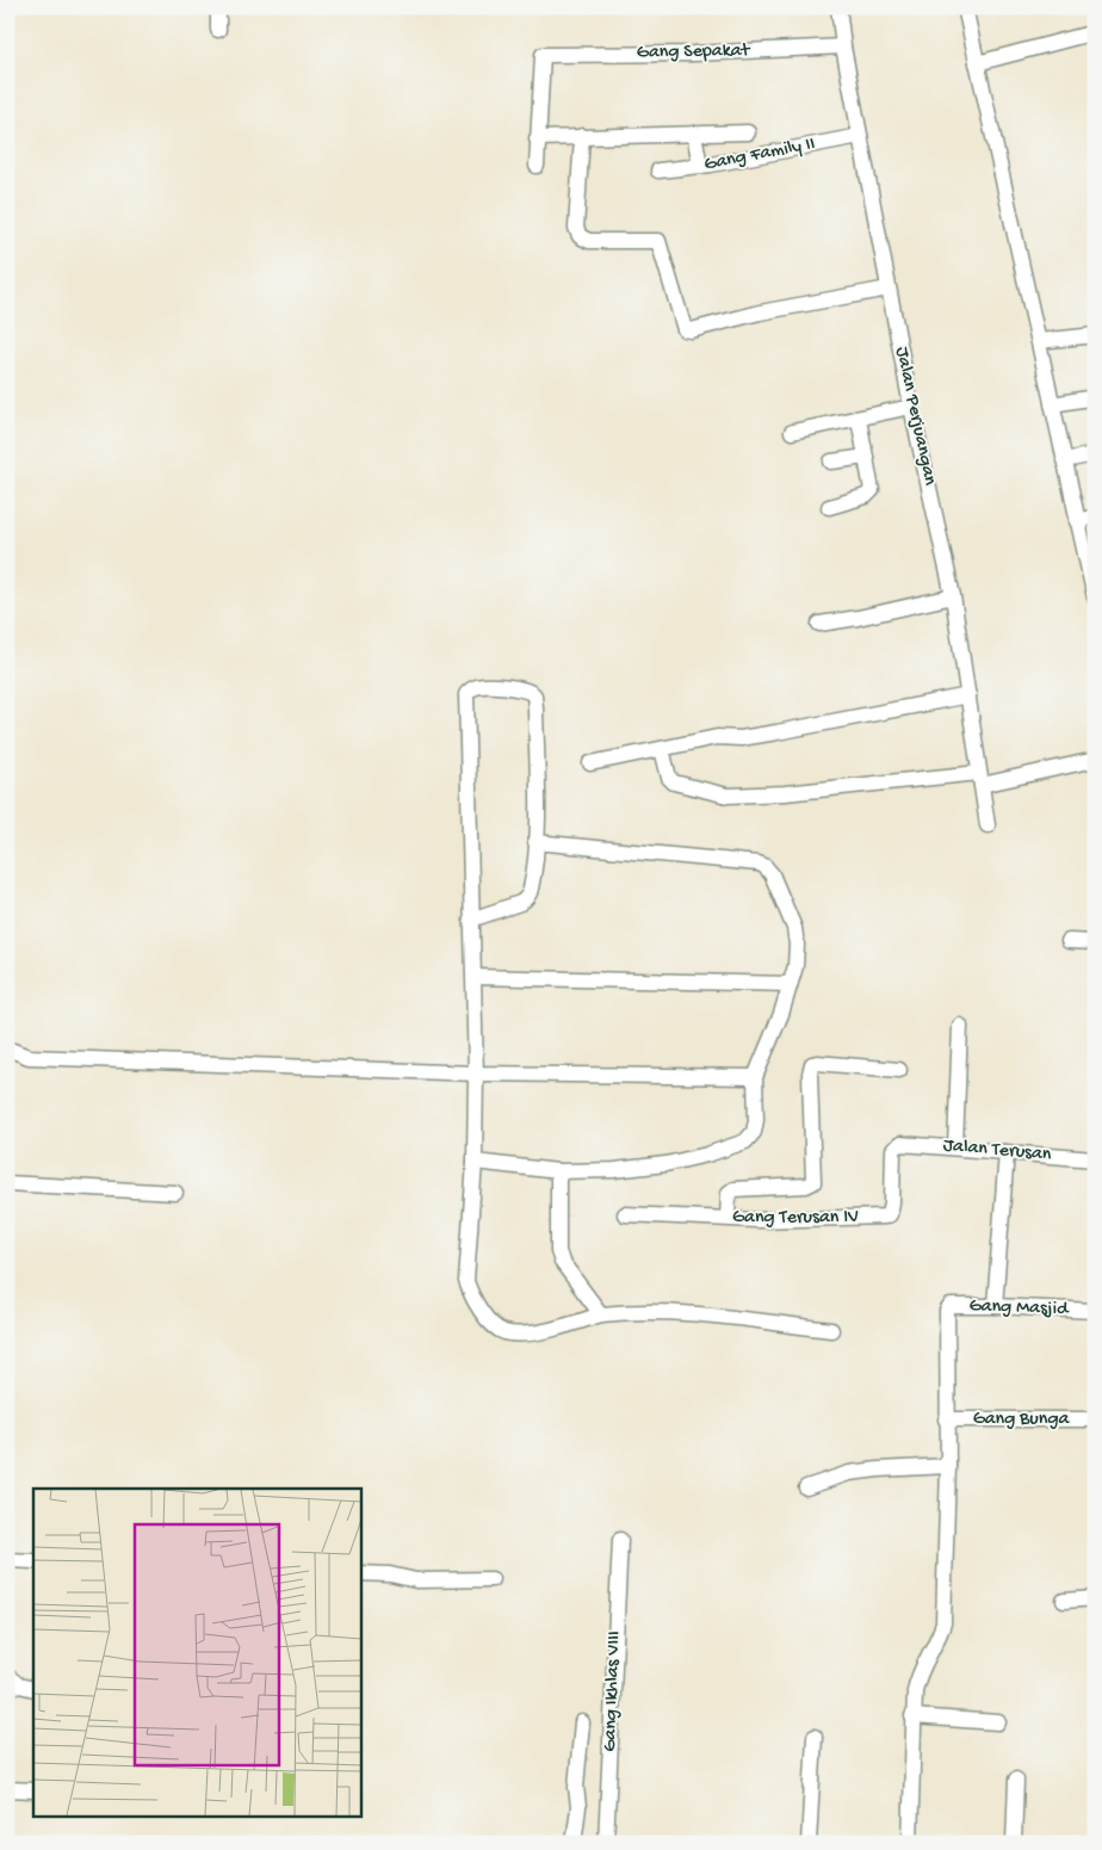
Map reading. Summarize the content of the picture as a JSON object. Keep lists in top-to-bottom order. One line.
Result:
{"streets":{"street":["Gang Sepakat","Gang Family II","Jalan Perjuangan","Jalan Terusan","Gang Terusan IV","Gang Masjid","Gang Bunga","Gang Ikhlas VIII"]},"crossings":[["Gang Sepakat","Jalan Perjuangan"],["Gang Family II","Jalan Perjuangan"],["Jalan Terusan","Gang Terusan IV"],["Gang Masjid","Gang Bunga"]]}
